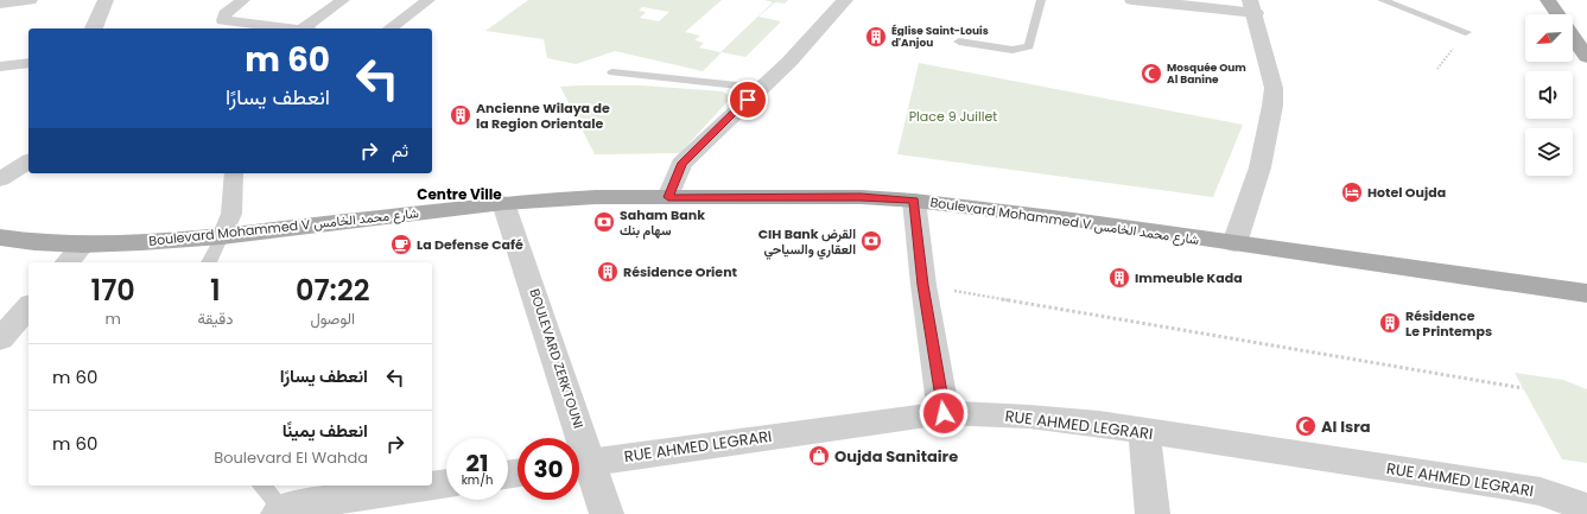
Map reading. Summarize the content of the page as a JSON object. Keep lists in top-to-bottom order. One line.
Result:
{"streets":{"main road":["Boulevard Mohammed V شارع محمد الخامس"],"street":["BOULEVARD ZERKTOUNI","RUE AHMED LEGRARI"]},"crossings":[["Boulevard Mohammed V شارع محمد الخامس","BOULEVARD ZERKTOUNI"],["BOULEVARD ZERKTOUNI","RUE AHMED LEGRARI"]],"districts":["Centre Ville"],"parks":["Place 9 Juillet"],"places":{"building":["Église Saint-Louis d'Anjou","Ancienne Wilaya de la Region Orientale","Résidence Orient","Immeuble Kada","Résidence Le Printemps"],"mosque":["Mosquée Oum Al Banine","Al Isra"],"hotel":["Hotel Oujda"],"bank":["Saham Bank سهام بنك","CIH Bank القرض العقاري والسياحي"],"cafe":["La Defense Café"],"shop":["Oujda Sanitaire"]},"north":"bottom left","page":{"turn":["60 m","انعطف يسارًا"],"then":"ثم","eta":["07:22","الوصول","1","دقيقة","170","m"],"list":[{"name":"انعطف يسارًا","value":"60 m"},{"name":"انعطف يمينًا","note":"Boulevard El Wahda","value":"60 m"}],"speed":"21 km/h","limit":"30"}}
